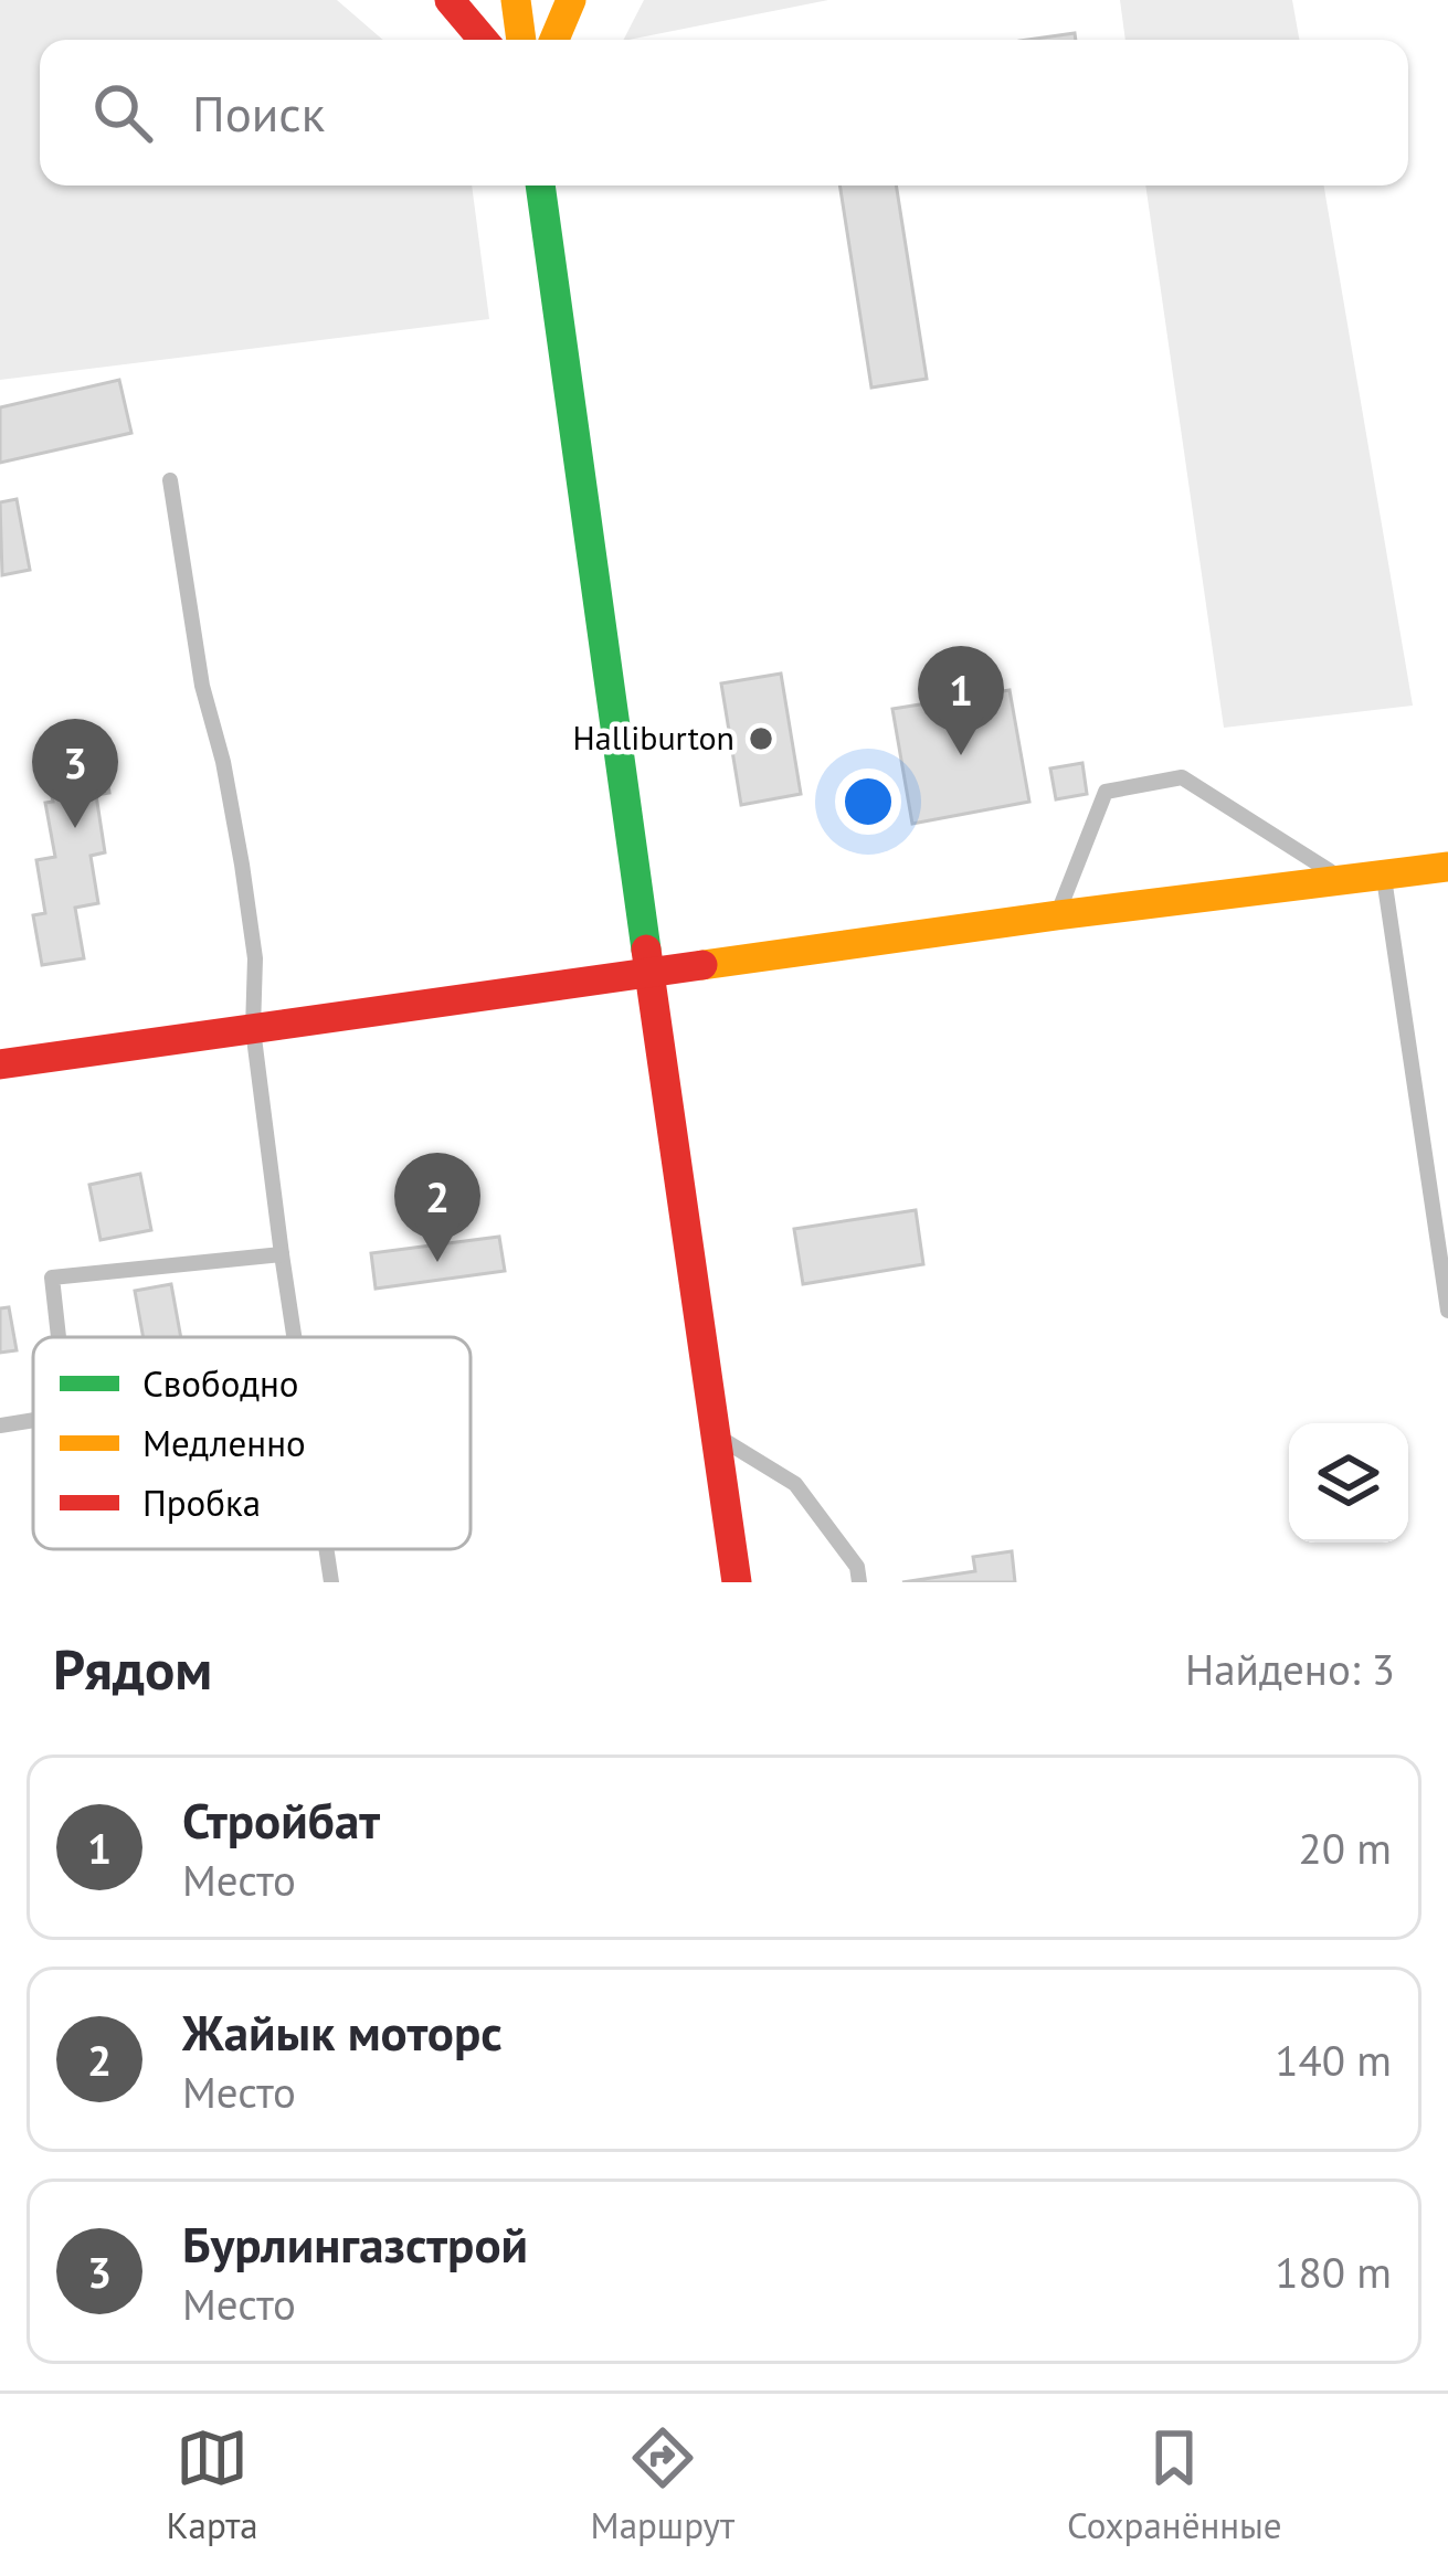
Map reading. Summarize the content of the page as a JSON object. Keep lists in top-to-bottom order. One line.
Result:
{"places":["Halliburton"],"legend":["Свободно","Медленно","Пробка"],"page":{"search":"Поиск","pins":["1","3","2"],"heading":["Рядом","Найдено: 3"],"list":[{"mark":"1","name":"Стройбат","note":"Место","value":"20 m"},{"mark":"2","name":"Жайык моторс","note":"Место","value":"140 m"},{"mark":"3","name":"Бурлингазстрой","note":"Место","value":"180 m"}],"nav":["Карта","Маршрут","Сохранённые"]}}
